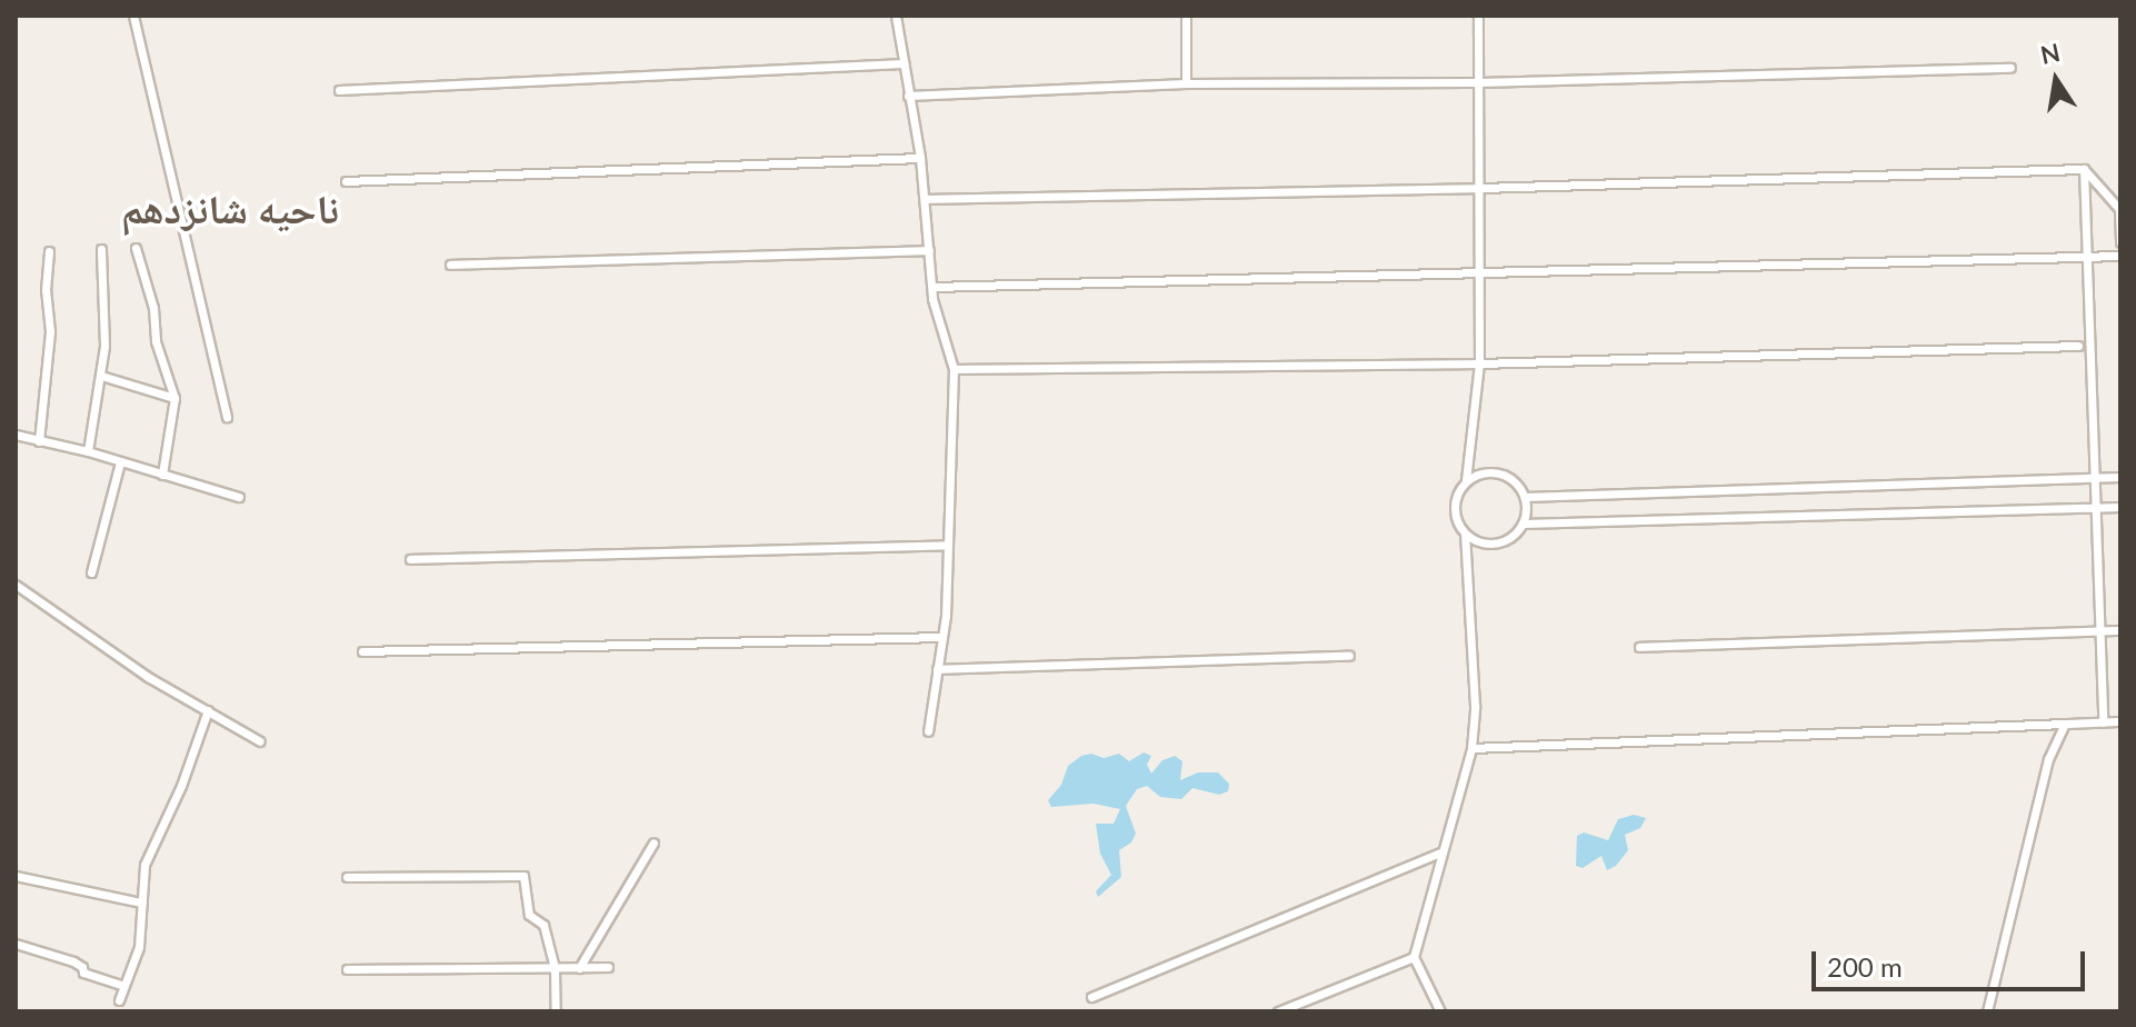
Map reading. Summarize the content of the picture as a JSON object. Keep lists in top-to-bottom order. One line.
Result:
{"districts":["ناحیه شانزدهم"],"scale_bar":"200 m","north":"top"}
